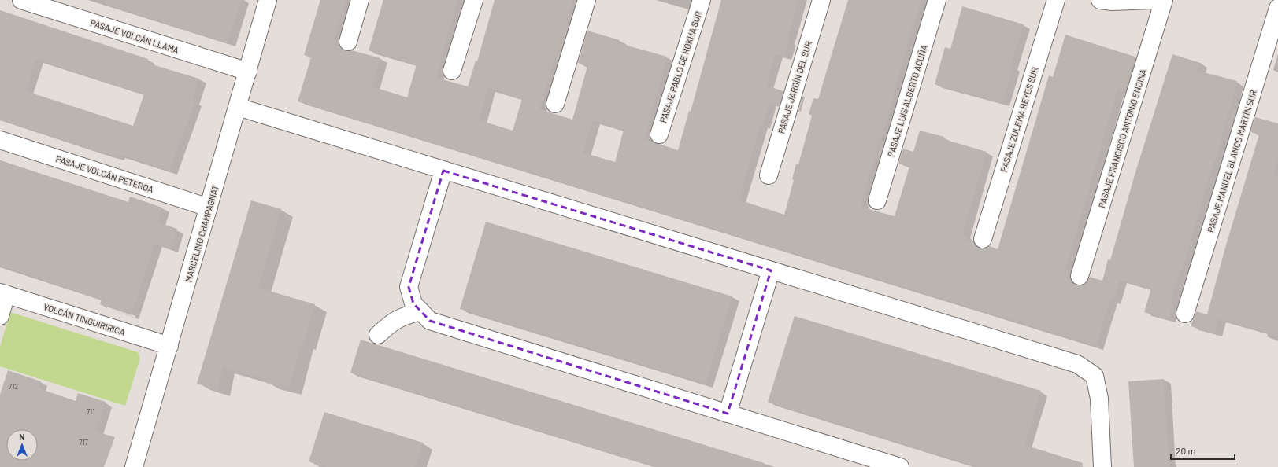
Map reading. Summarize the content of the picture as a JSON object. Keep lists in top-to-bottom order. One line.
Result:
{"streets":{"street":["PASAJE VOLCÁN LLAMA","PASAJE PABLO DE ROKHA SUR","PASAJE JARDÍN DEL SUR","PASAJE LUIS ALBERTO ACUÑA","PASAJE ZULEMA REYES SUR","PASAJE FRANCISCO ANTONIO ENCINA","PASAJE MANUEL BLANCO MARTÍN SUR","PASAJE VOLCÁN PETEROA","MARCELINO CHAMPAGNAT","VOLCÁN TINGUIRIRICA"]},"crossings":[["PASAJE VOLCÁN LLAMA","MARCELINO CHAMPAGNAT"],["PASAJE VOLCÁN PETEROA","MARCELINO CHAMPAGNAT"],["MARCELINO CHAMPAGNAT","VOLCÁN TINGUIRIRICA"]],"house_numbers":["712","711","717"],"scale_bar":"20 m","north":"top"}
